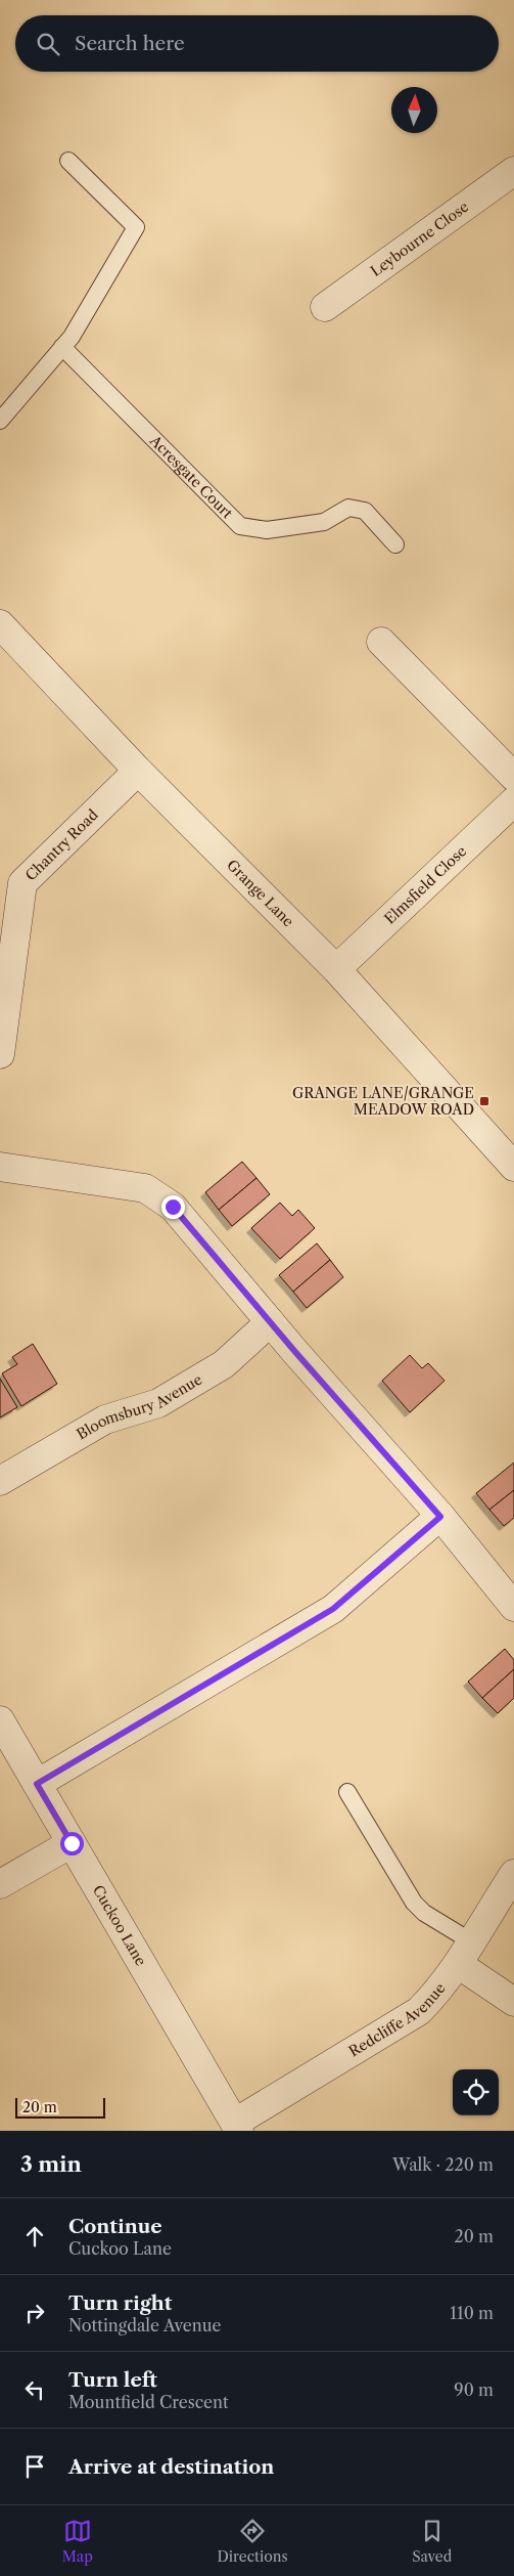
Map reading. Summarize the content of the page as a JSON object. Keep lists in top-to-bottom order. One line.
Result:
{"streets":{"street":["Leybourne Close","Chantry Road","Elmsfield Close","Grange Lane","Bloomsbury Avenue","Cuckoo Lane","Redcliffe Avenue"],"lane":["Acresgate Court"]},"crossings":[["Chantry Road","Grange Lane"],["Elmsfield Close","Grange Lane"],["Cuckoo Lane","Redcliffe Avenue"]],"places":{"transit":["GRANGE LANE/GRANGE MEADOW ROAD"]},"scale_bar":"20 m","north":"top","page":{"search":"Search here","scale":"20 m","heading":["3 min","Walk · 220 m"],"list":[["Continue","Cuckoo Lane","20 m"],["Turn right","Nottingdale Avenue","110 m"],["Turn left","Mountfield Crescent","90 m"],"Arrive at destination"],"nav":["Map","Directions","Saved"]}}
